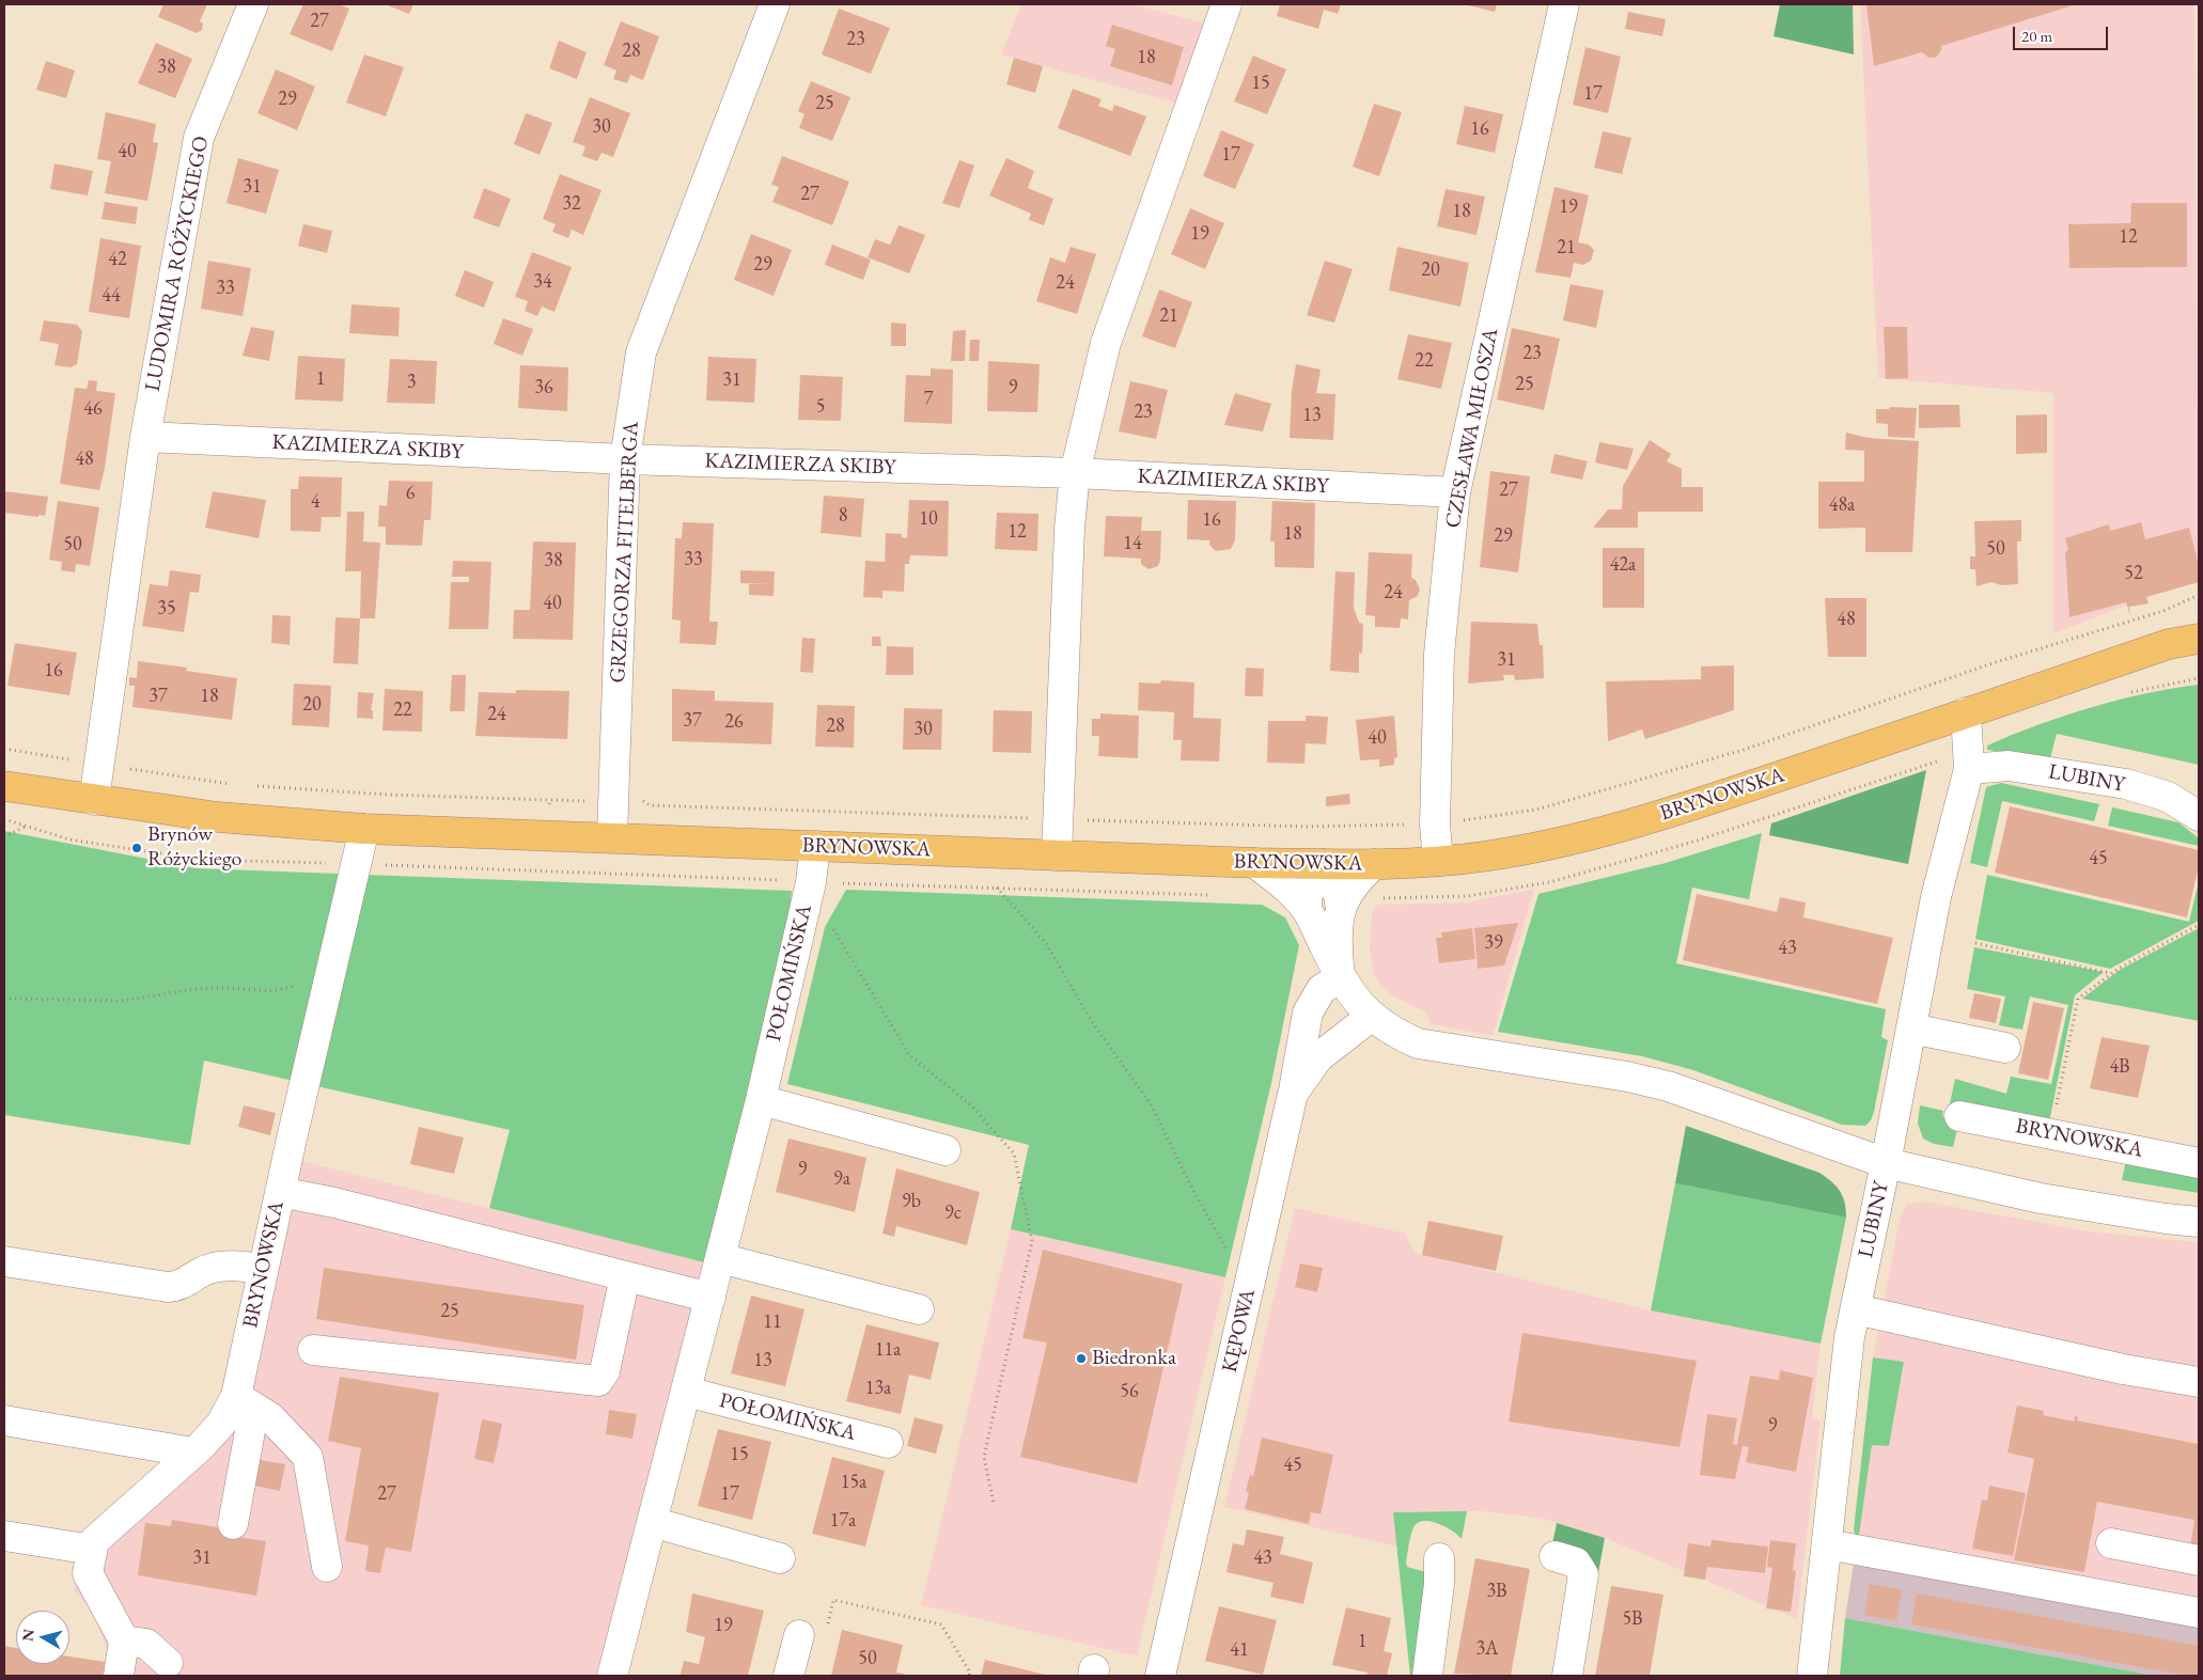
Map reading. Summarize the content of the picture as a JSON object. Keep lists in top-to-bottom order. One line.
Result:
{"streets":{"main road":["BRYNOWSKA"],"street":["LUDOMIRA RÓŻYCKIEGO","CZESŁAWA MIŁOSZA","KAZIMIERZA SKIBY","GRZEGORZA FITELBERGA","LUBINY","POŁOMIŃSKA","KĘPOWA"]},"crossings":[["LUDOMIRA RÓŻYCKIEGO","KAZIMIERZA SKIBY"],["LUDOMIRA RÓŻYCKIEGO","BRYNOWSKA"],["CZESŁAWA MIŁOSZA","KAZIMIERZA SKIBY"],["CZESŁAWA MIŁOSZA","BRYNOWSKA"],["KAZIMIERZA SKIBY","GRZEGORZA FITELBERGA"],["GRZEGORZA FITELBERGA","BRYNOWSKA"],["LUBINY","BRYNOWSKA"],["BRYNOWSKA","POŁOMIŃSKA"]],"places":["Brynów Różyckiego","Biedronka"],"house_numbers":["27","23","28","18","38","15","17","29","25","30","16","40","17","31","27","32","19","18","19","12","21","42","29","20","34","24","33","44","21","23","22","1","31","3","25","36","9","7","5","46","23","13","48","27","6","4","48a","8","10","16","12","18","29","14","50","50","33","38","42a","52","24","40","35","48","31","16","37","18","20","22","24","37","26","28","30","40","45","39","43","4B","9","9a","9b","9c","25","11","11a","13","13a","56","9","15","45","15a","27","17","17a","31","43","3B","5B","19","1","3A","41","50"],"scale_bar":"20 m","north":"left"}
